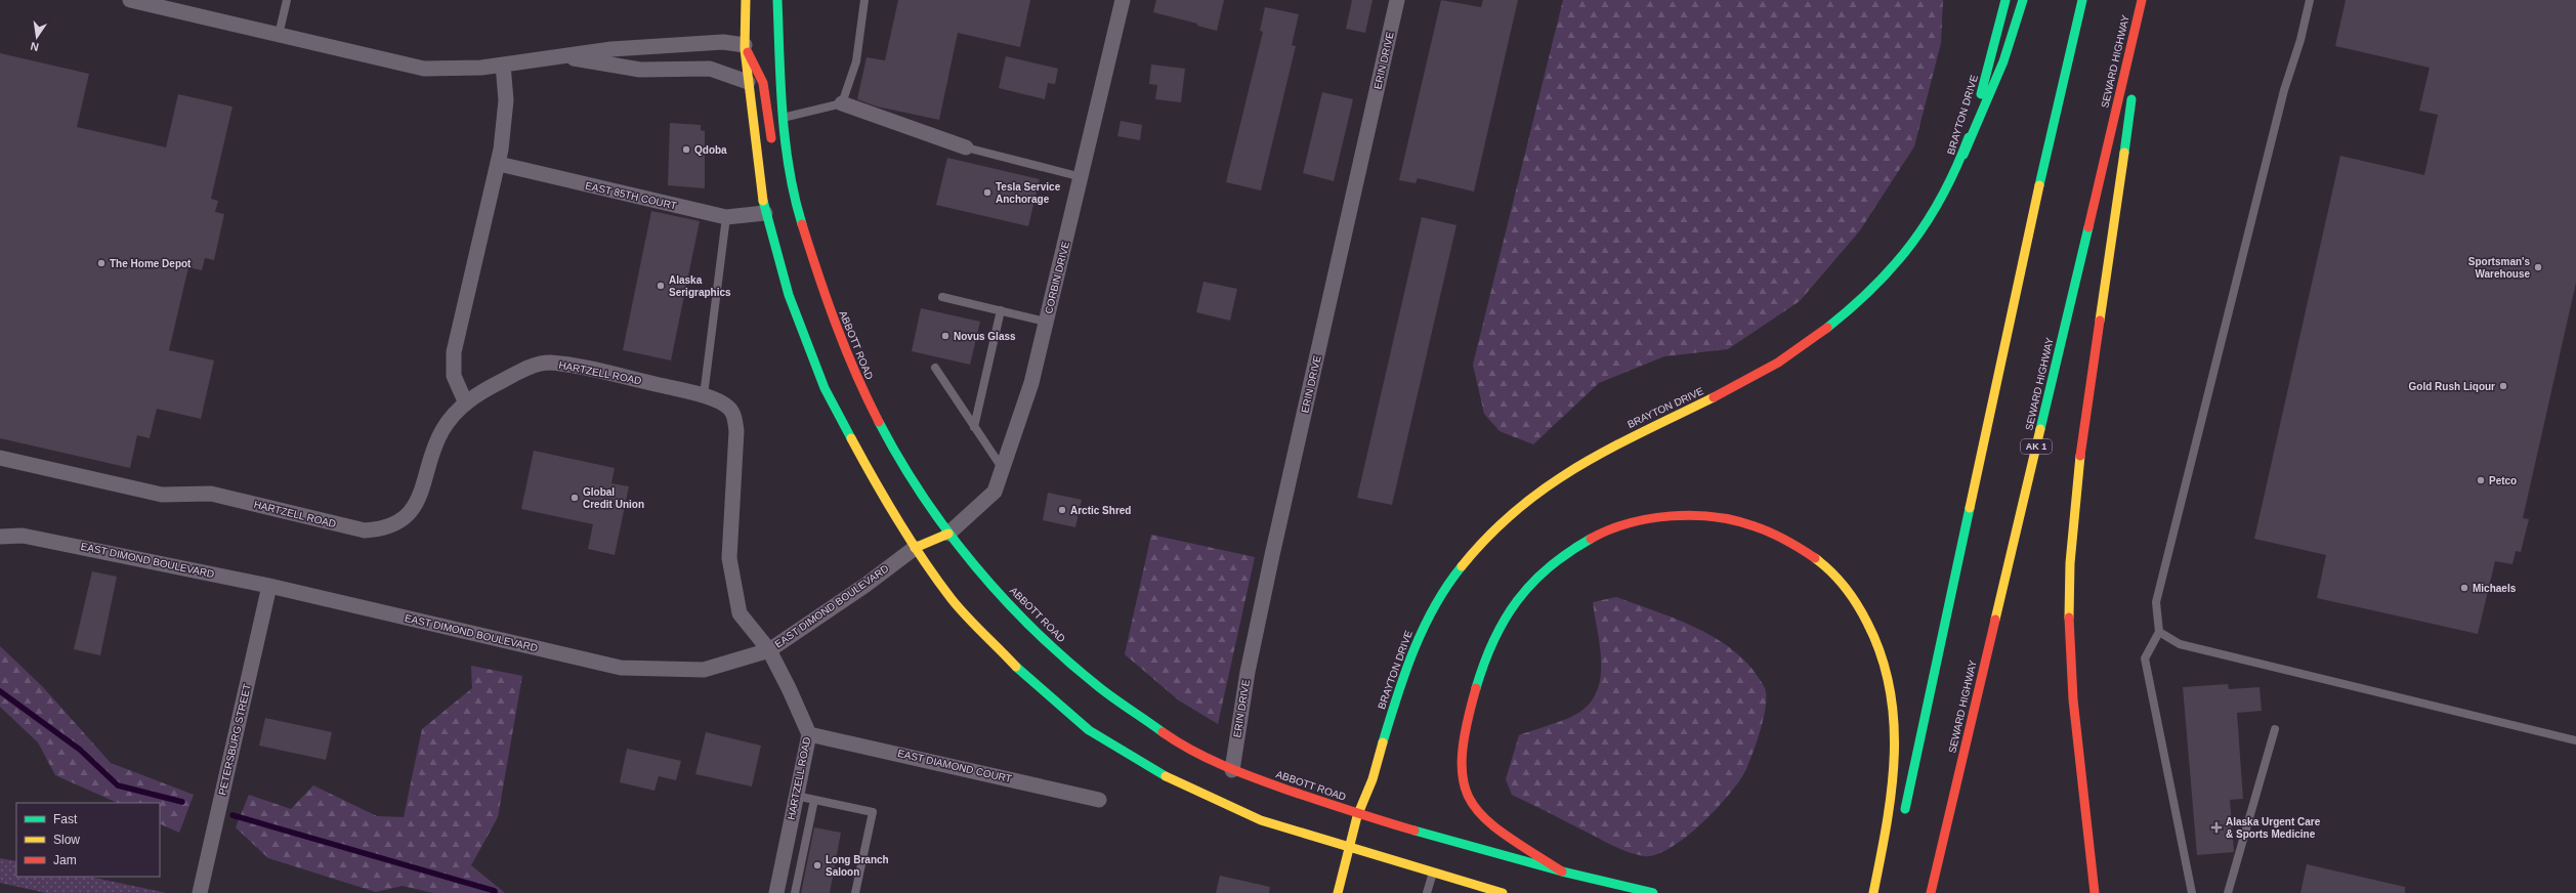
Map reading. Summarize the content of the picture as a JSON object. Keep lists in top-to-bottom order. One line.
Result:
{"streets":{"main road":["SEWARD HIGHWAY","BRAYTON DRIVE","ABBOTT ROAD","AK 1"],"street":["ERIN DRIVE","EAST 85TH COURT","CORBIN DRIVE","HARTZELL ROAD","EAST DIMOND BOULEVARD","PETERSBURG STREET","EAST DIAMOND COURT"]},"crossings":[["ERIN DRIVE","ABBOTT ROAD"],["BRAYTON DRIVE","ABBOTT ROAD"],["CORBIN DRIVE","ABBOTT ROAD"],["HARTZELL ROAD","EAST DIMOND BOULEVARD"],["HARTZELL ROAD","EAST DIAMOND COURT"],["EAST DIMOND BOULEVARD","PETERSBURG STREET"]],"places":{"other":["Qdoba","Tesla Service Anchorage","The Home Depot","Sportsman's Warehouse","Alaska Serigraphics","Novus Glass","Gold Rush Liqour","Petco","Global Credit Union","Arctic Shred","Michaels","Long Branch Saloon"],"health":["Alaska Urgent Care & Sports Medicine"]},"legend":["Fast","Slow","Jam"],"north":"bottom"}
